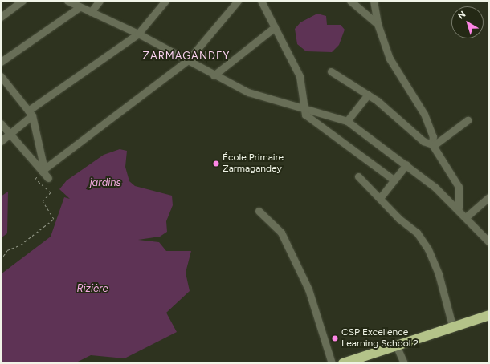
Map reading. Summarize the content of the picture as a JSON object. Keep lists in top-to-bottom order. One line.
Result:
{"districts":["ZARMAGANDEY"],"water":["jardins","Rizière"],"places":["École Primaire Zarmagandey","CSP Excellence Learning School 2"],"north":"top left"}
